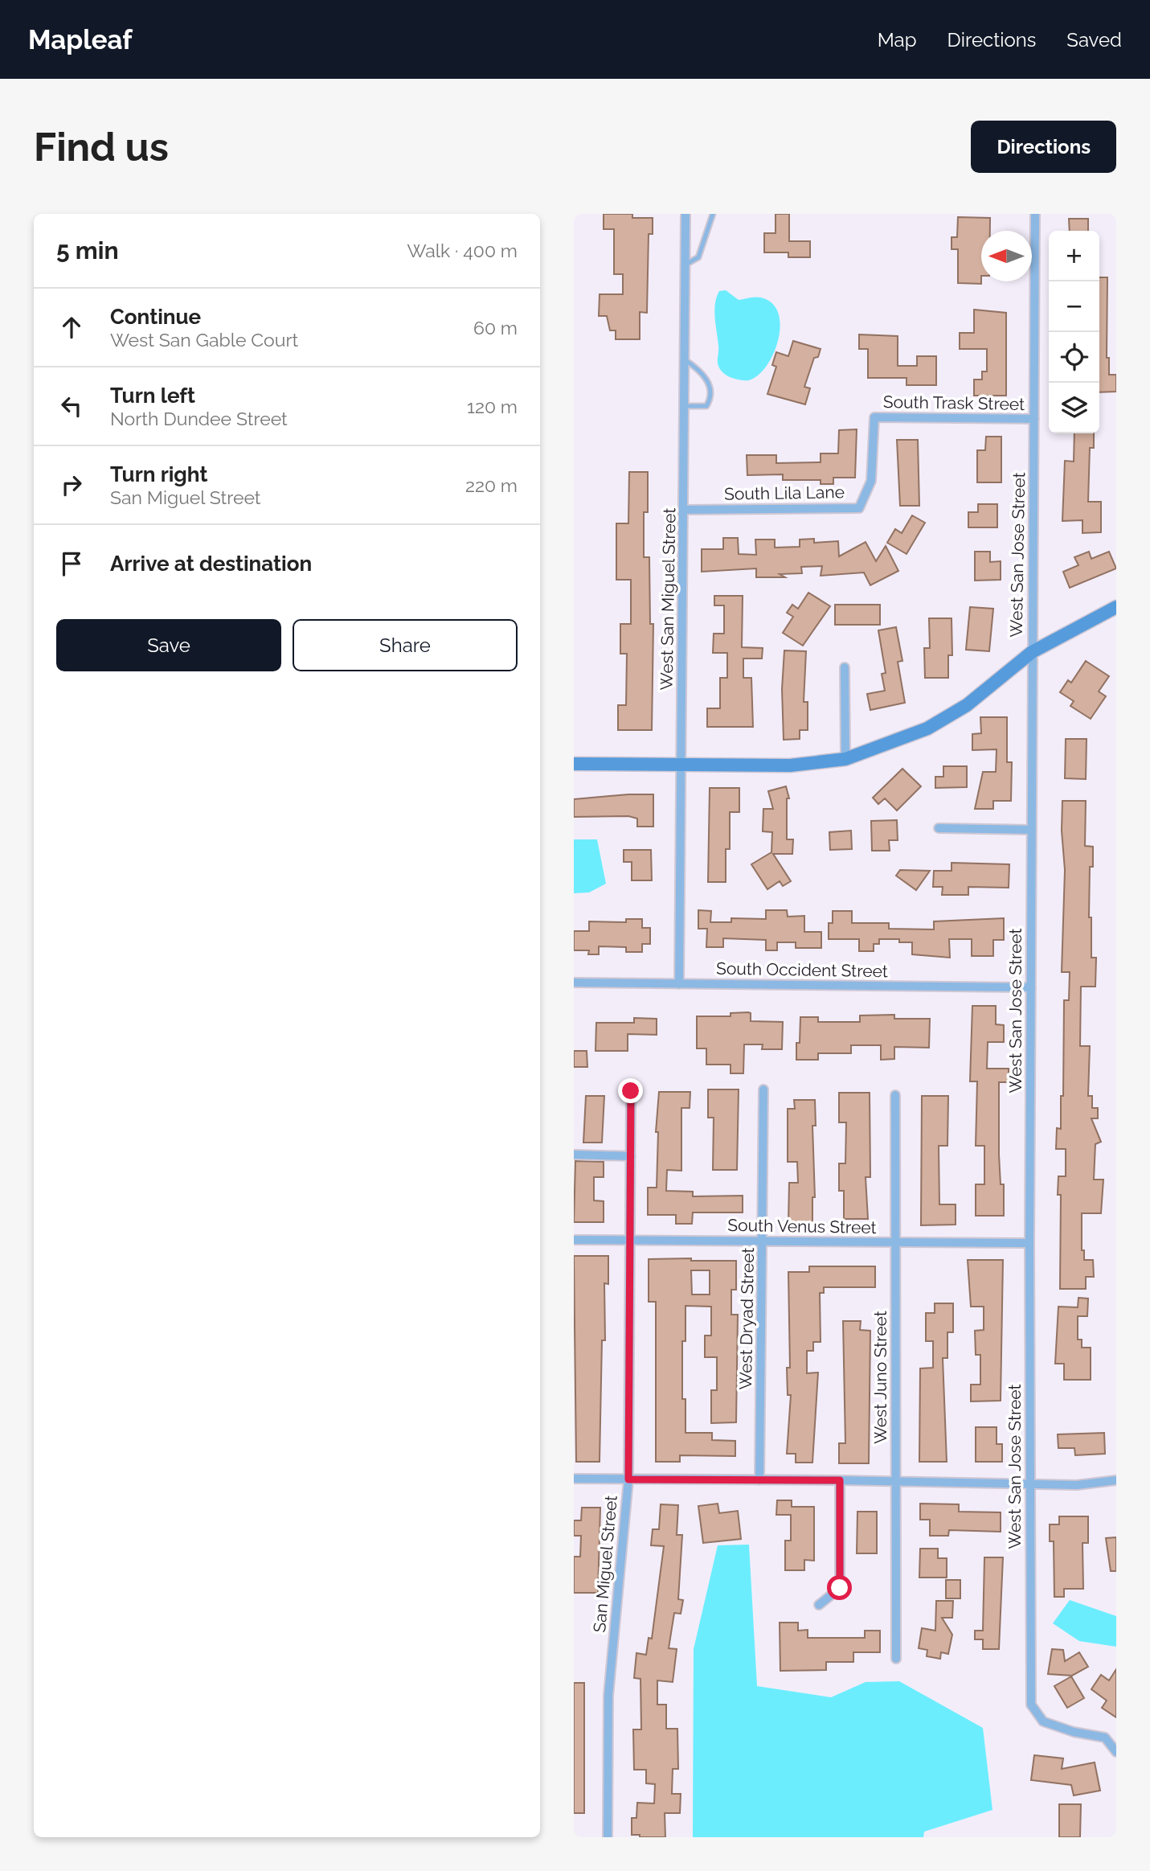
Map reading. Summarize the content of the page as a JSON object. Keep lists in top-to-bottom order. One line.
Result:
{"streets":{"street":["South Trask Street","South Lila Lane","West San Jose Street","West San Miguel Street","South Occident Street","South Venus Street","West Dryad Street","West Juno Street","San Miguel Street"]},"crossings":[["South Trask Street","South Lila Lane"],["South Trask Street","West San Jose Street"],["South Lila Lane","West San Miguel Street"],["West San Jose Street","South Occident Street"],["West San Jose Street","South Venus Street"],["West San Miguel Street","South Occident Street"],["South Venus Street","West Dryad Street"],["South Venus Street","West Juno Street"],["South Venus Street","San Miguel Street"]],"north":"left","page":{"header":"Mapleaf","nav":["Map","Directions","Saved"],"buttons":["Directions",["Save","Share"]],"title":"Find us","heading":["5 min","Walk · 400 m"],"map_buttons":["+","−"],"list":[["Continue","West San Gable Court","60 m"],["Turn left","North Dundee Street","120 m"],["Turn right","San Miguel Street","220 m"],"Arrive at destination"]}}
